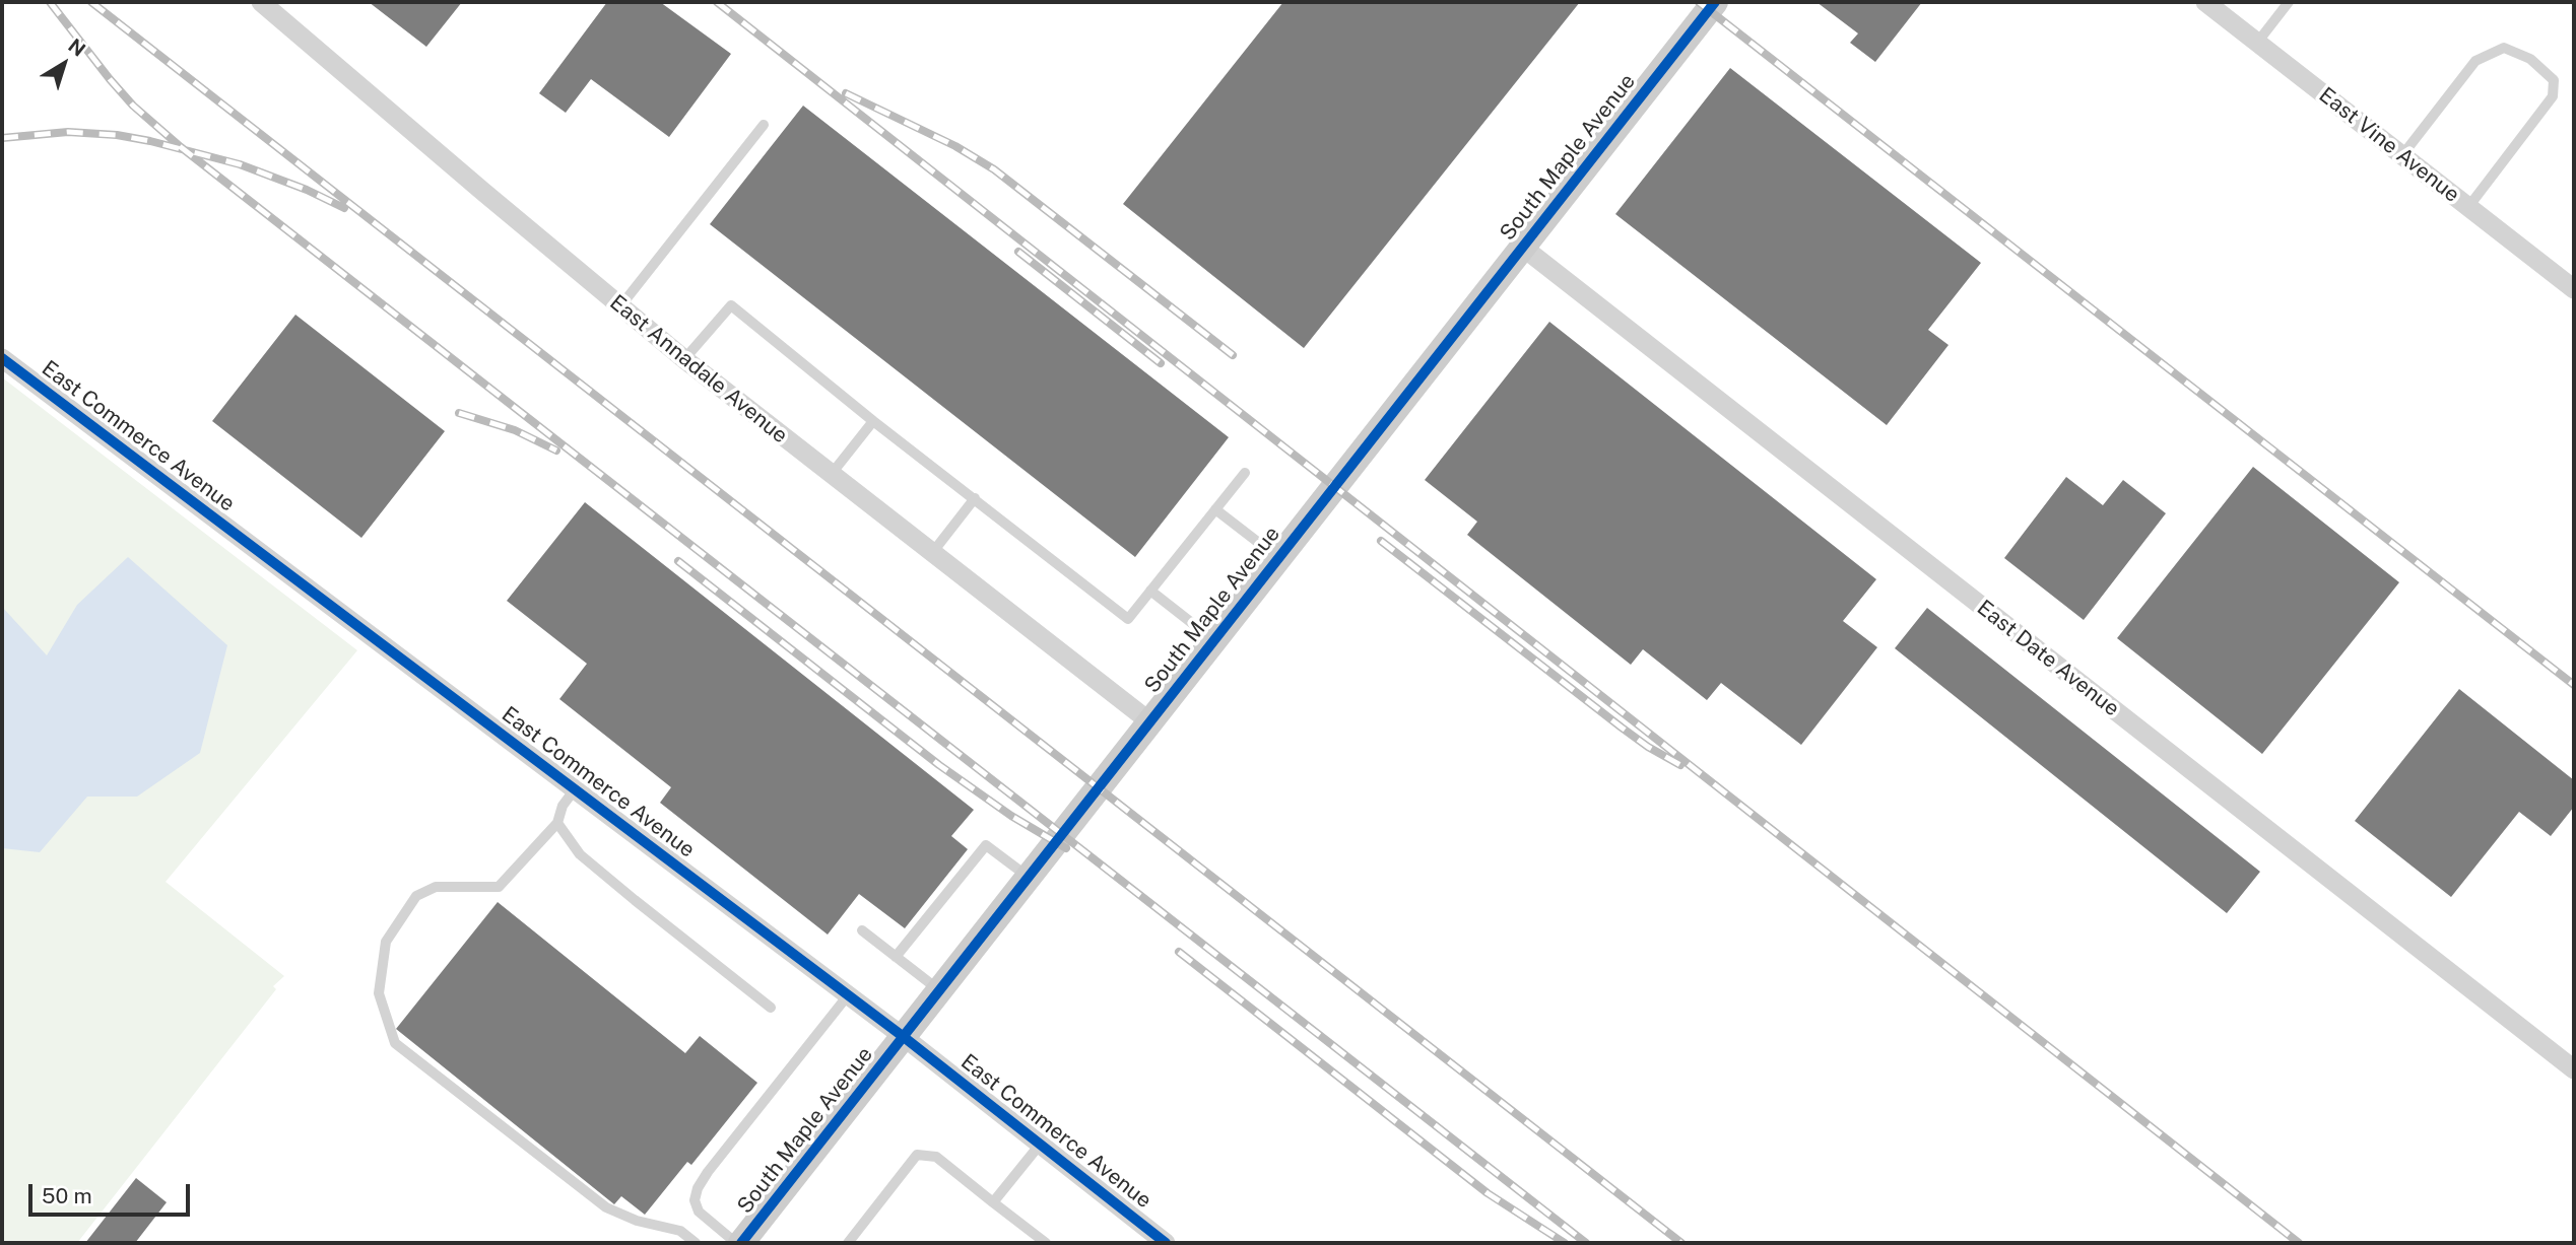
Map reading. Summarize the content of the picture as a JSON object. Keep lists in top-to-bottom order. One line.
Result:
{"streets":{"street":["East Vine Avenue","South Maple Avenue","East Annadale Avenue","East Commerce Avenue","East Date Avenue"]},"crossings":[["South Maple Avenue","East Annadale Avenue"],["South Maple Avenue","East Commerce Avenue"],["South Maple Avenue","East Date Avenue"]],"scale_bar":"50 m","north":"top right"}
